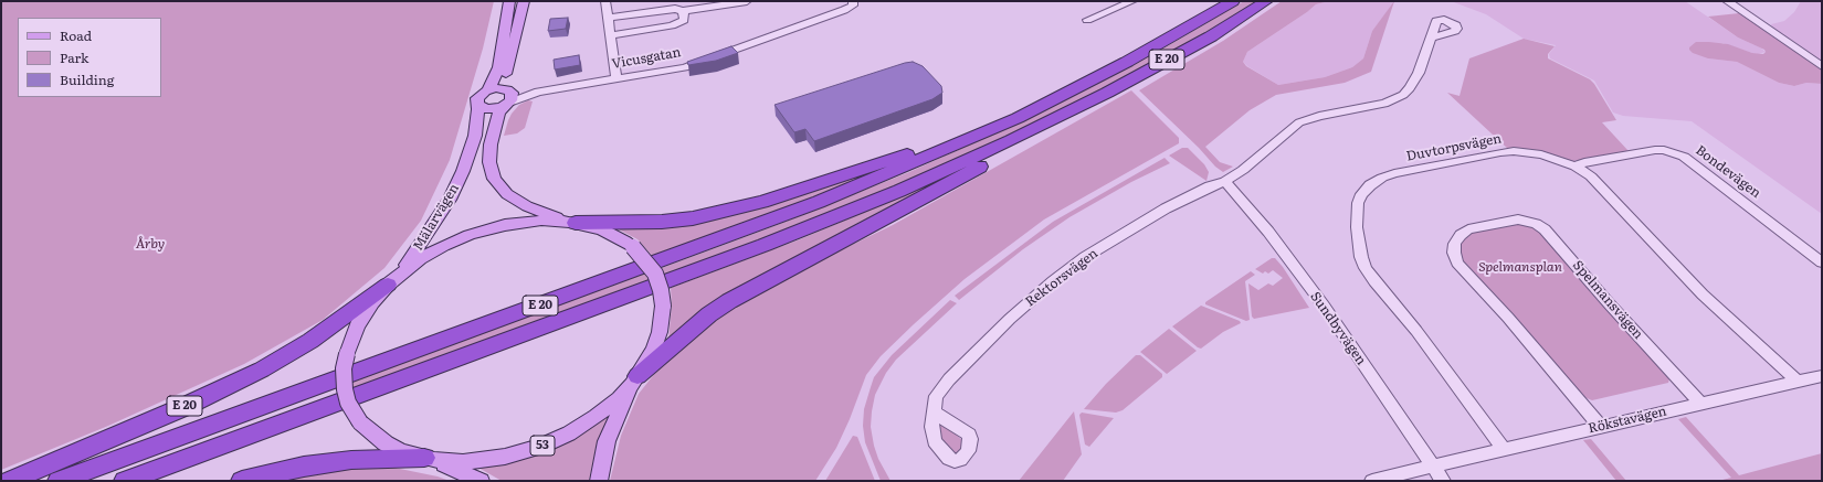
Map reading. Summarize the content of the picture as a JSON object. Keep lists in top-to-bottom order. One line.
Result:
{"streets":{"highway":["E 20"],"main road":["Mälarvägen","53"],"street":["Vicusgatan","Duvtorpsvägen","Bondevägen","Rektorsvägen","Spelmansvägen","Sundbyvägen","Rökstavägen"]},"crossings":[["E 20","Mälarvägen"],["E 20","53"],["Duvtorpsvägen","Bondevägen"],["Duvtorpsvägen","Rökstavägen"],["Mälarvägen","53"],["Rektorsvägen","Sundbyvägen"],["Spelmansvägen","Rökstavägen"],["Sundbyvägen","Rökstavägen"]],"parks":["Årby","Spelmansplan"],"legend":["Road","Park","Building"]}
